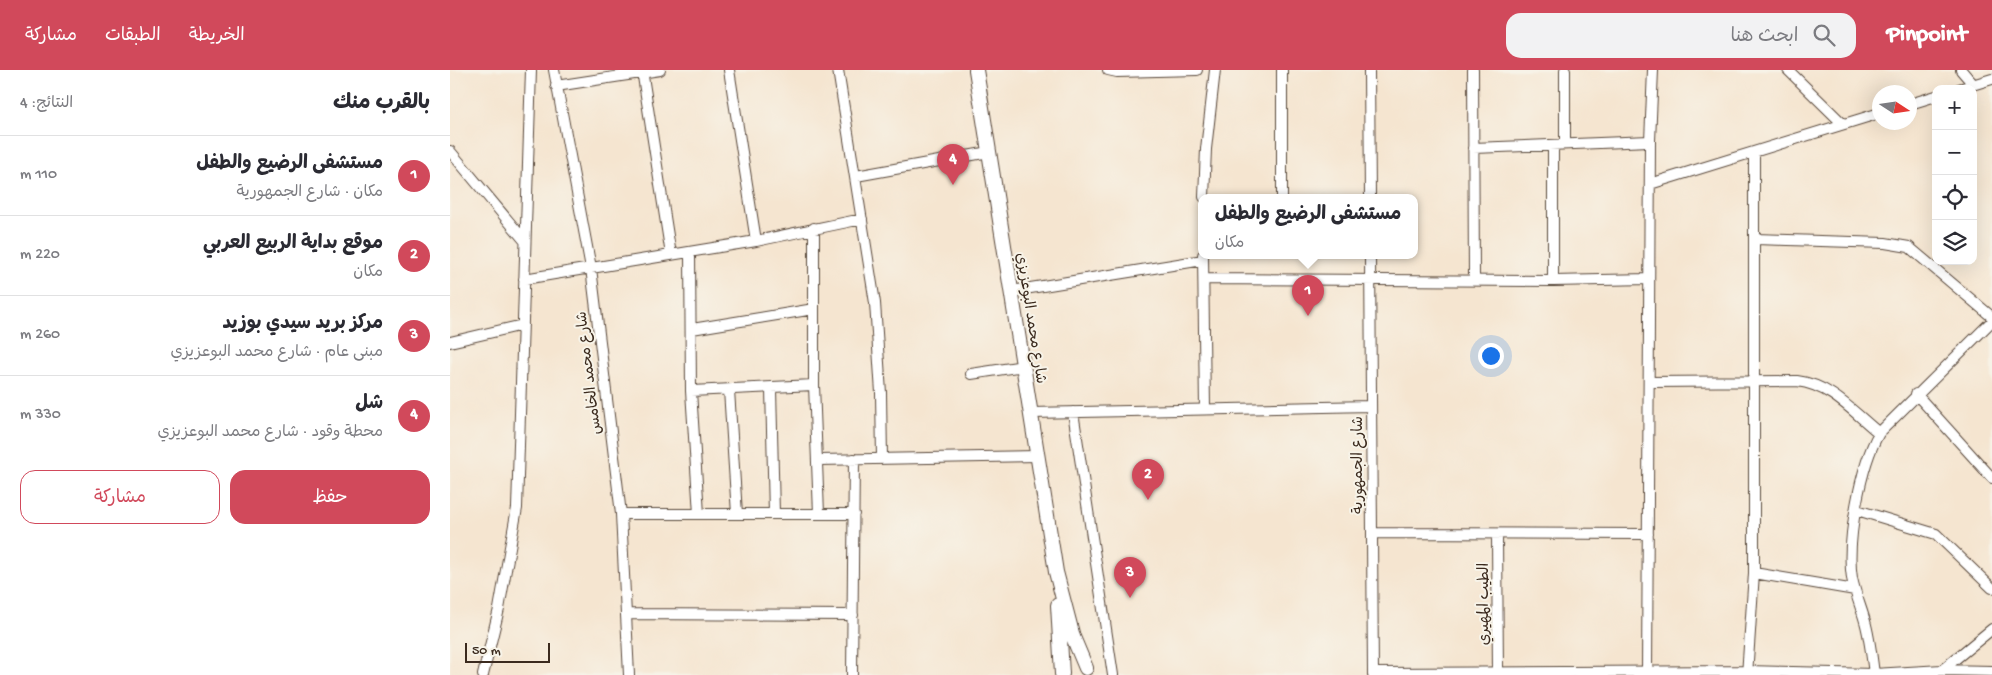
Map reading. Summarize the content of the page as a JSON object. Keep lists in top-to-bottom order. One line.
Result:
{"streets":{"main road":["شارع محمد البوعزيزي"],"street":["شارع محمد الخامس","شارع الجمهورية","الطيب المهيري"]},"scale_bar":"50 m","north":"right","page":{"header":"Pinpoint","search":"ابحث هنا","nav":["الخريطة","الطبقات","مشاركة"],"heading":["بالقرب منك","النتائج: 4"],"map_buttons":["+","−"],"list":[{"mark":"1","name":"مستشفى الرضيع والطفل","note":"مكان · شارع الجمهورية","value":"110 m"},{"mark":"2","name":"موقع بداية الربيع العربي","note":"مكان","value":"220 m"},{"mark":"3","name":"مركز بريد سيدي بوزيد","note":"مبنى عام · شارع محمد البوعزيزي","value":"260 m"},{"mark":"4","name":"شل","note":"محطة وقود · شارع محمد البوعزيزي","value":"330 m"}],"pins":["4","1","2","3"],"popup":["مستشفى الرضيع والطفل","مكان"],"buttons":["حفظ","مشاركة"],"scale":"50 m"}}
